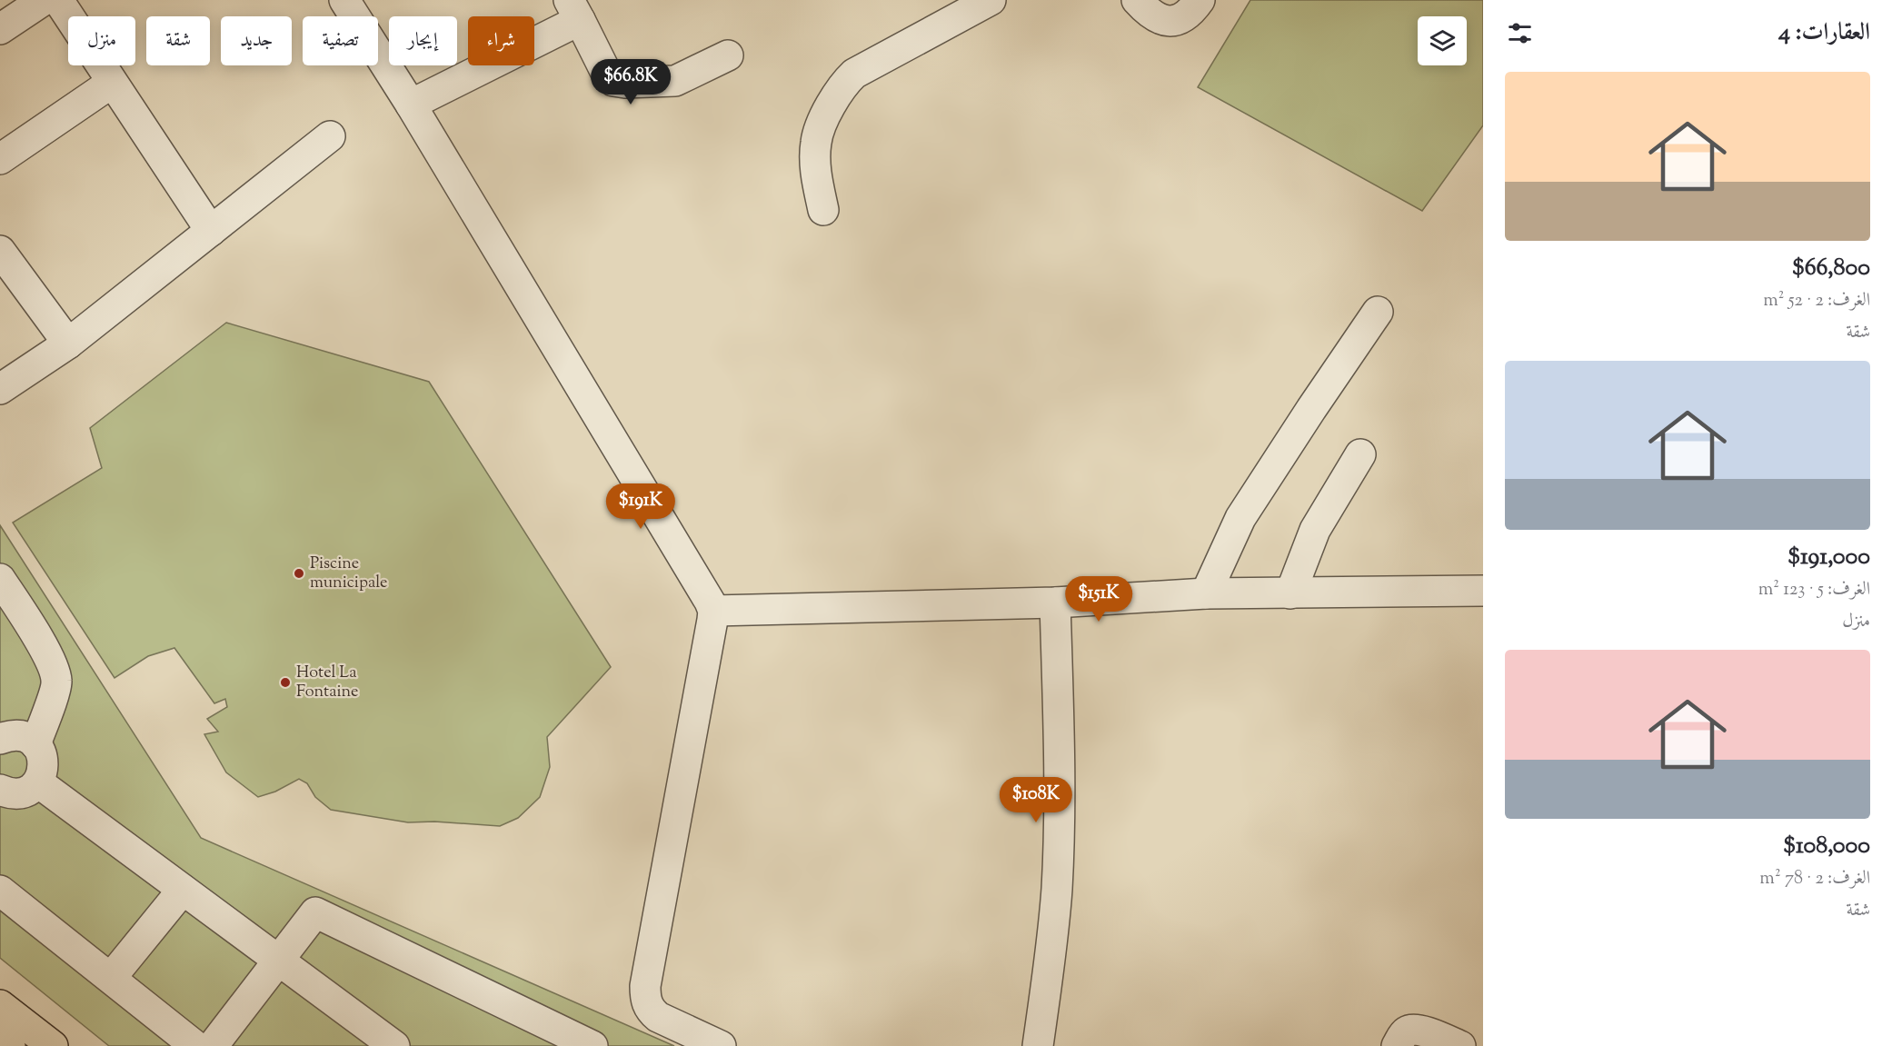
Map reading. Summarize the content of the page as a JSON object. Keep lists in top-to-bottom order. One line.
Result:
{"places":["Piscine municipale","Hotel La Fontaine"],"page":{"heading":"العقارات: 4","chip":["شراء","إيجار","تصفية","جديد","شقة","منزل"],"price":["$66.8K","$191K","$151K","$108K"],"list":[{"name":"$66,800","note":"الغرف: 2 · 52 m² · شقة"},{"name":"$191,000","note":"الغرف: 5 · 123 m² · منزل"},{"name":"$108,000","note":"الغرف: 2 · 78 m² · شقة"}]}}
